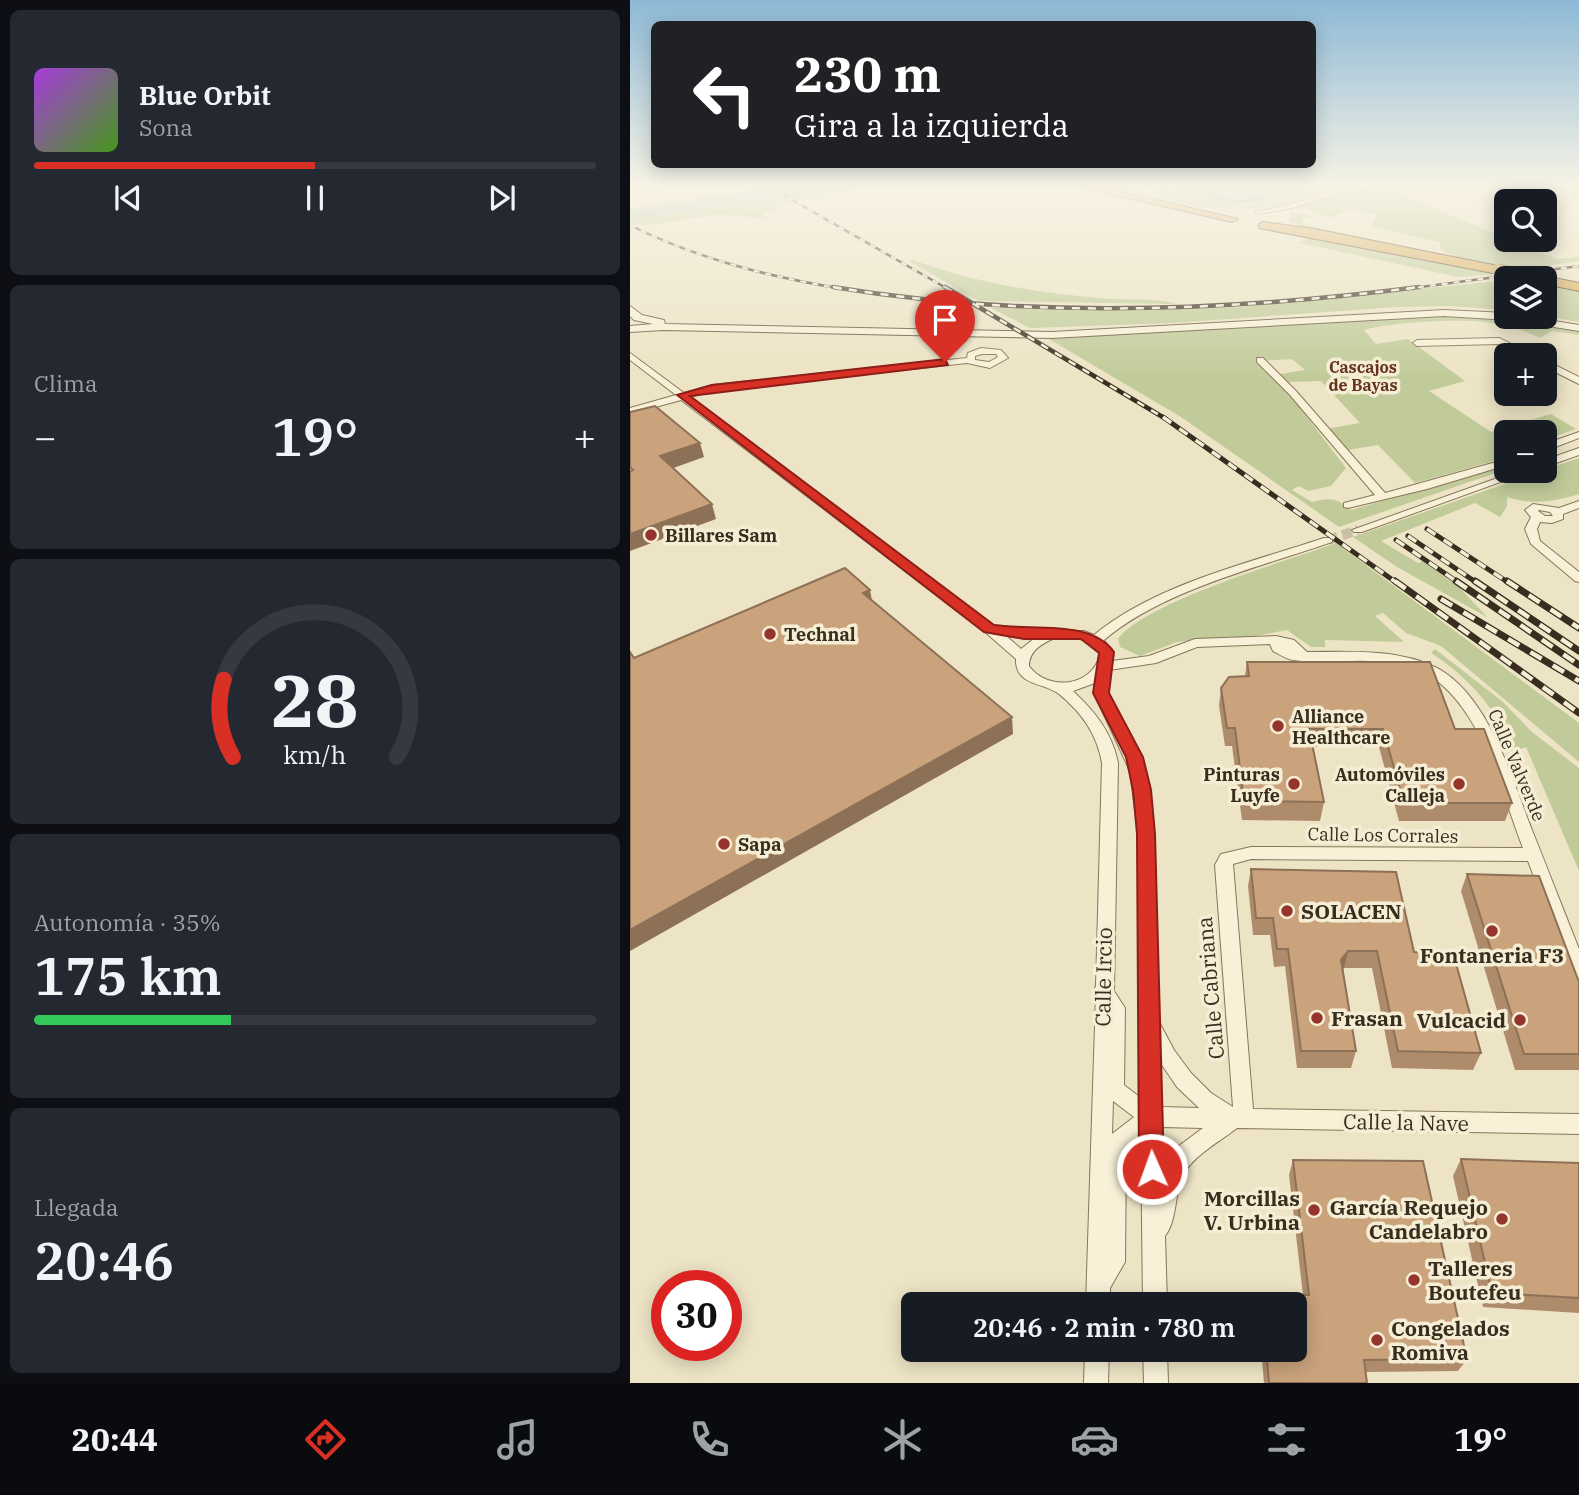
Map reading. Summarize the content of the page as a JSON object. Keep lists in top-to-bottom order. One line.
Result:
{"streets":{"street":["Calle Valverde","Calle Los Corrales","Calle Ircio","Calle Cabriana","Calle la Nave"]},"crossings":[["Calle Valverde","Calle Los Corrales"],["Calle Valverde","Calle Ircio"],["Calle Los Corrales","Calle Cabriana"],["Calle Ircio","Calle la Nave"],["Calle Cabriana","Calle la Nave"]],"districts":["Cascajos de Bayas"],"places":["Billares Sam","Technal","Alliance Healthcare","Pinturas Luyfe","Automóviles Calleja","Sapa","SOLACEN","Fontaneria F3","Frasan","Vulcacid","Morcillas V. Urbina","García Requejo Candelabro","Talleres Boutefeu","Congelados Romiva"],"page":{"turn":["230 m","Gira a la izquierda"],"song":["Blue Orbit","Sona"],"map_buttons":["+","−"],"tile":["Clima",["Autonomía · 35%","175 km"],["Llegada","20:46"]],"heat":["−","19°","+"],"limit":"30","trip":"20:46 · 2 min · 780 m","tabs":["20:44","19°"],"gauge":["28","km/h"]}}
